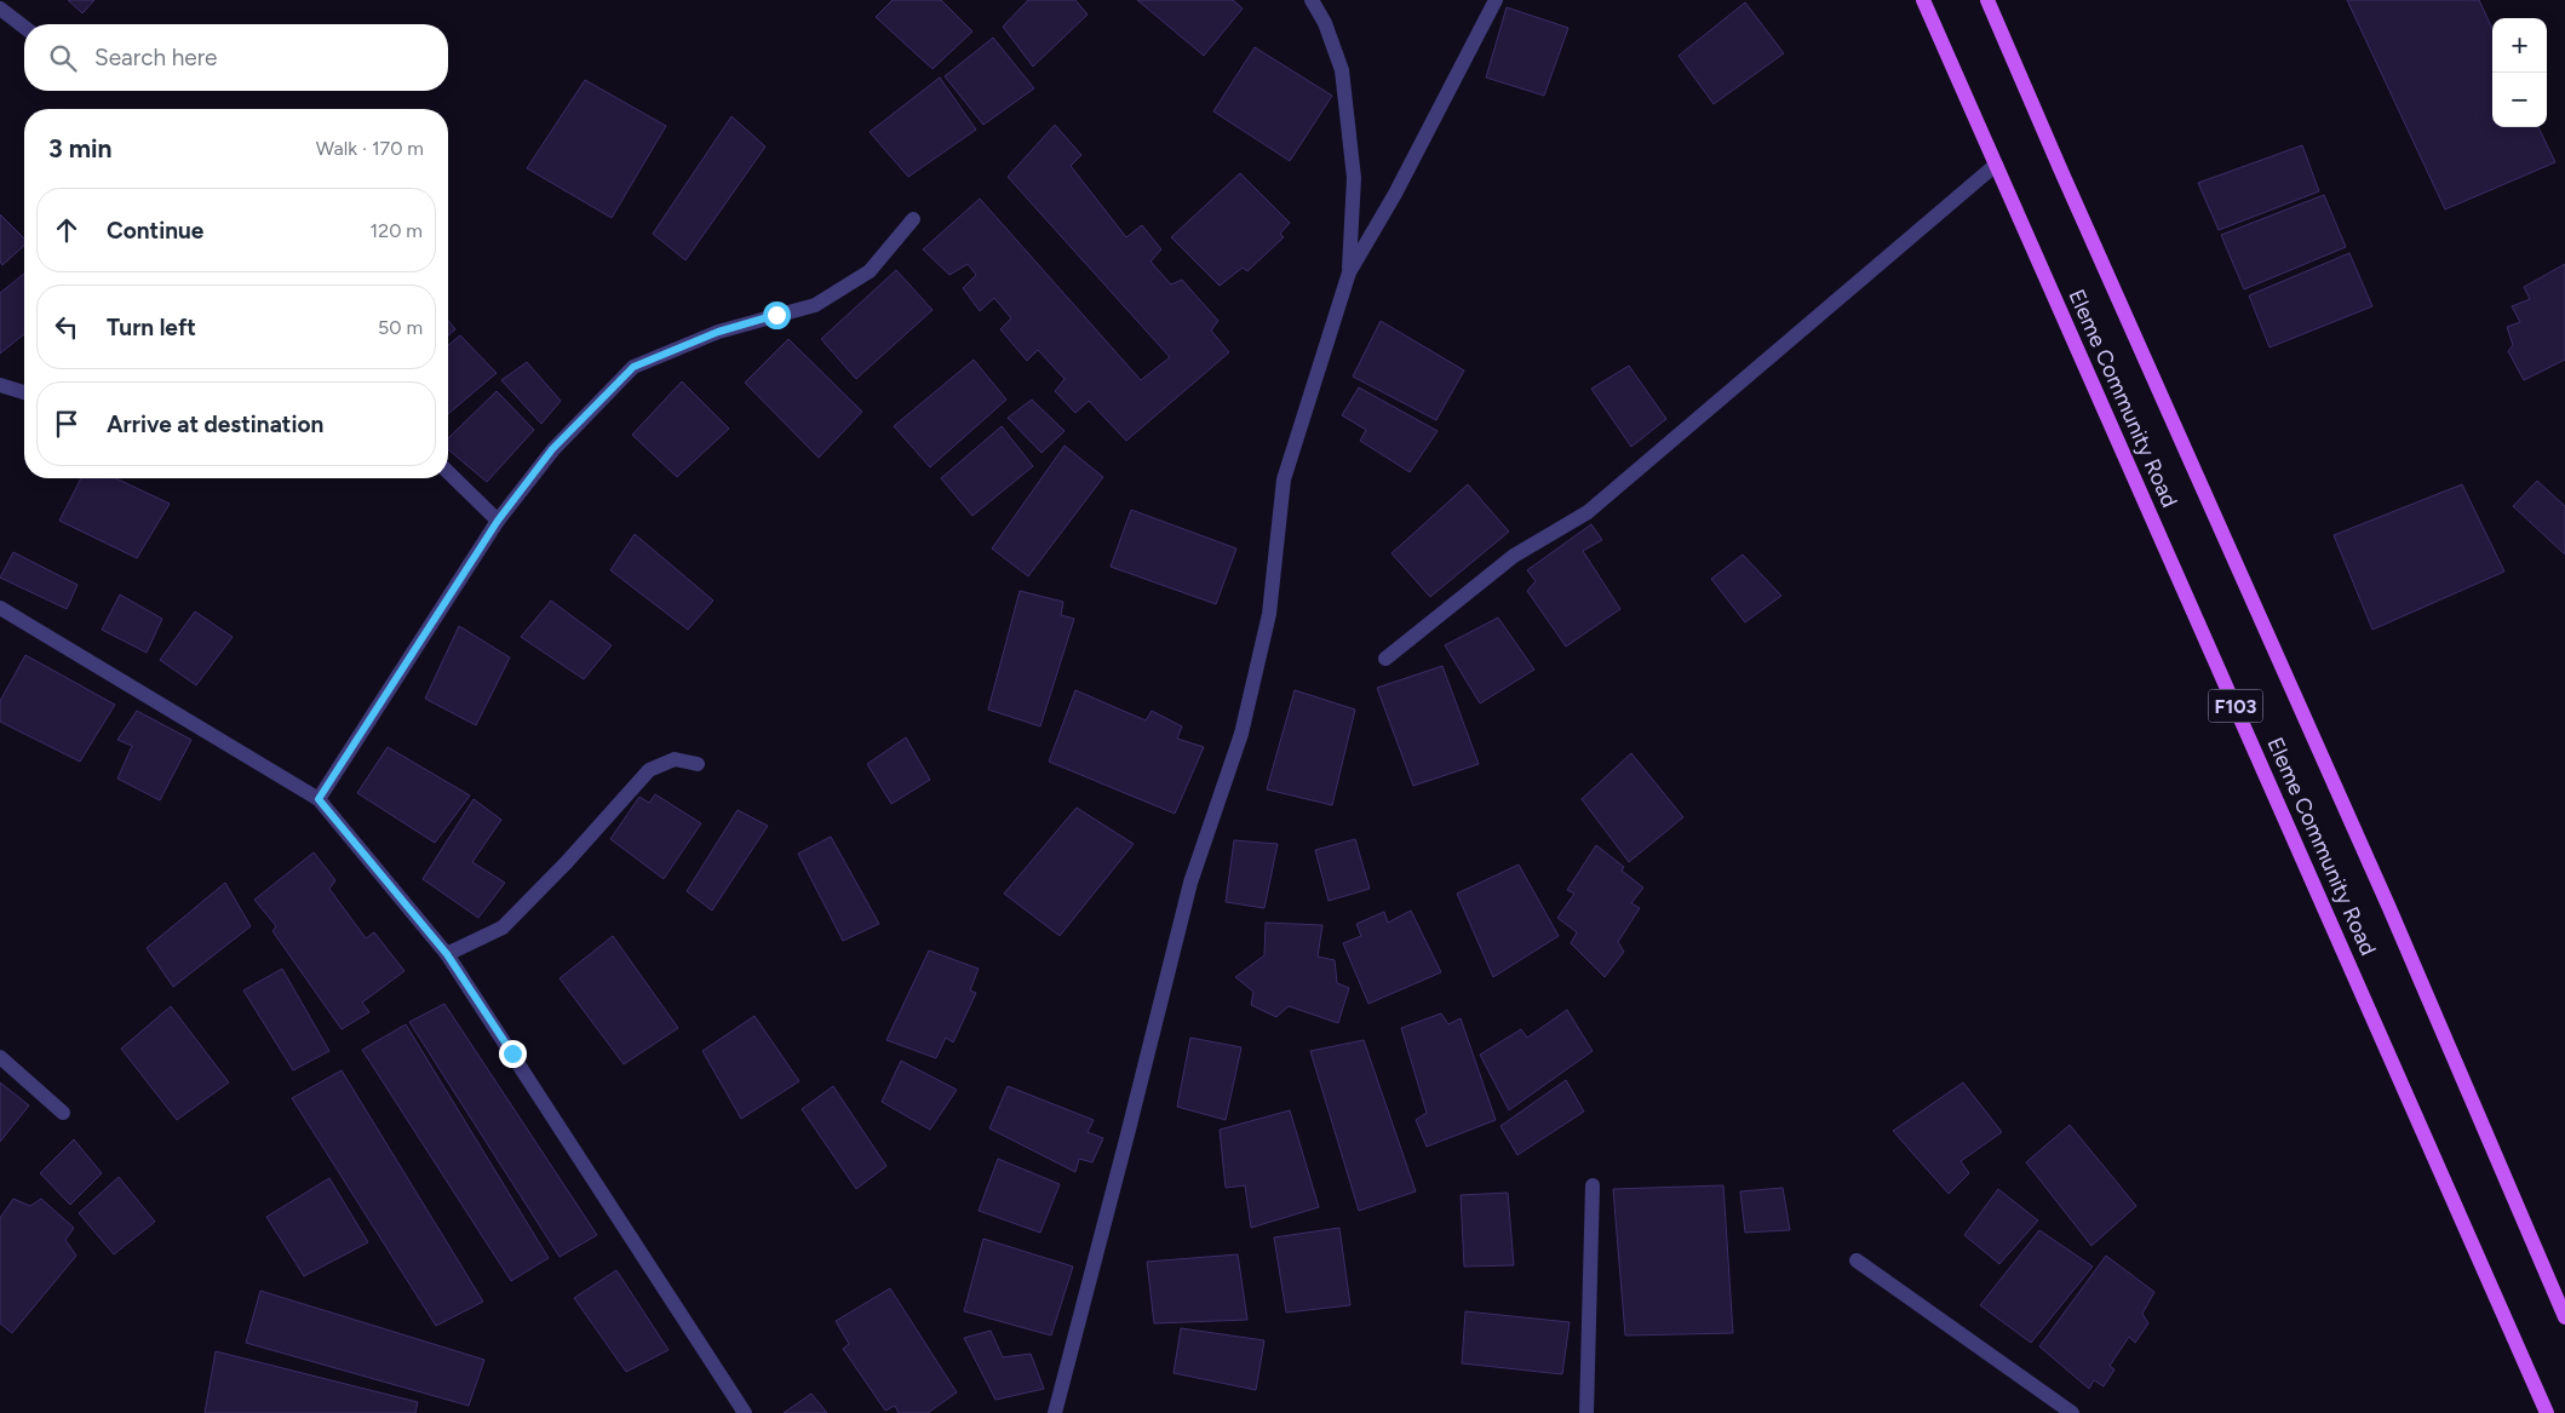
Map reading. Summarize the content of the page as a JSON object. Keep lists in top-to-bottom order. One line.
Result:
{"streets":{"main road":["Eleme Community Road","F103"]},"page":{"map_buttons":["+","−"],"search":"Search here","heading":["3 min","Walk · 170 m"],"list":[["Continue","120 m"],["Turn left","50 m"],"Arrive at destination"]}}
